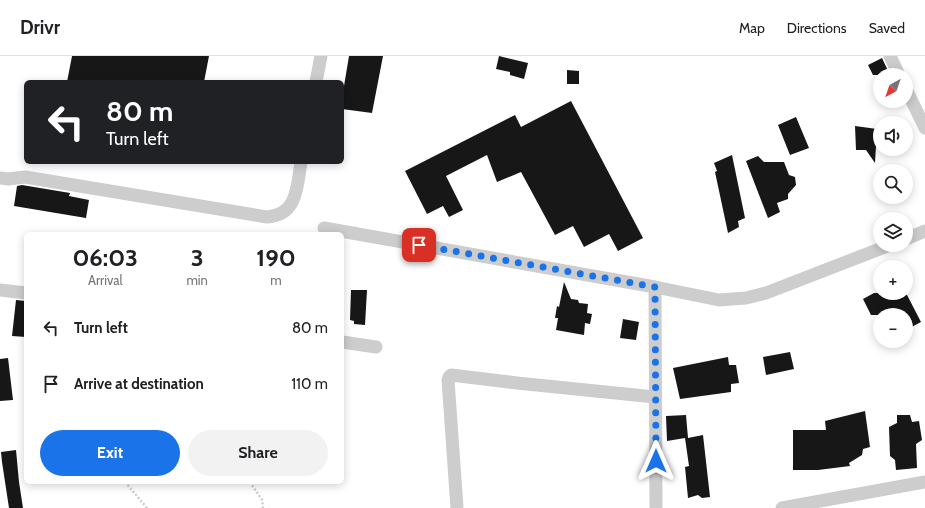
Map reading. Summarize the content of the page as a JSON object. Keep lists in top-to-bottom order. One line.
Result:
{"north":"bottom left","page":{"header":"Drivr","nav":["Map","Directions","Saved"],"map_buttons":["+","−"],"turn":["80 m","Turn left"],"eta":["06:03","Arrival","3","min","190","m"],"list":[{"name":"Turn left","value":"80 m"},{"name":"Arrive at destination","value":"110 m"}],"buttons":["Exit","Share"]}}
